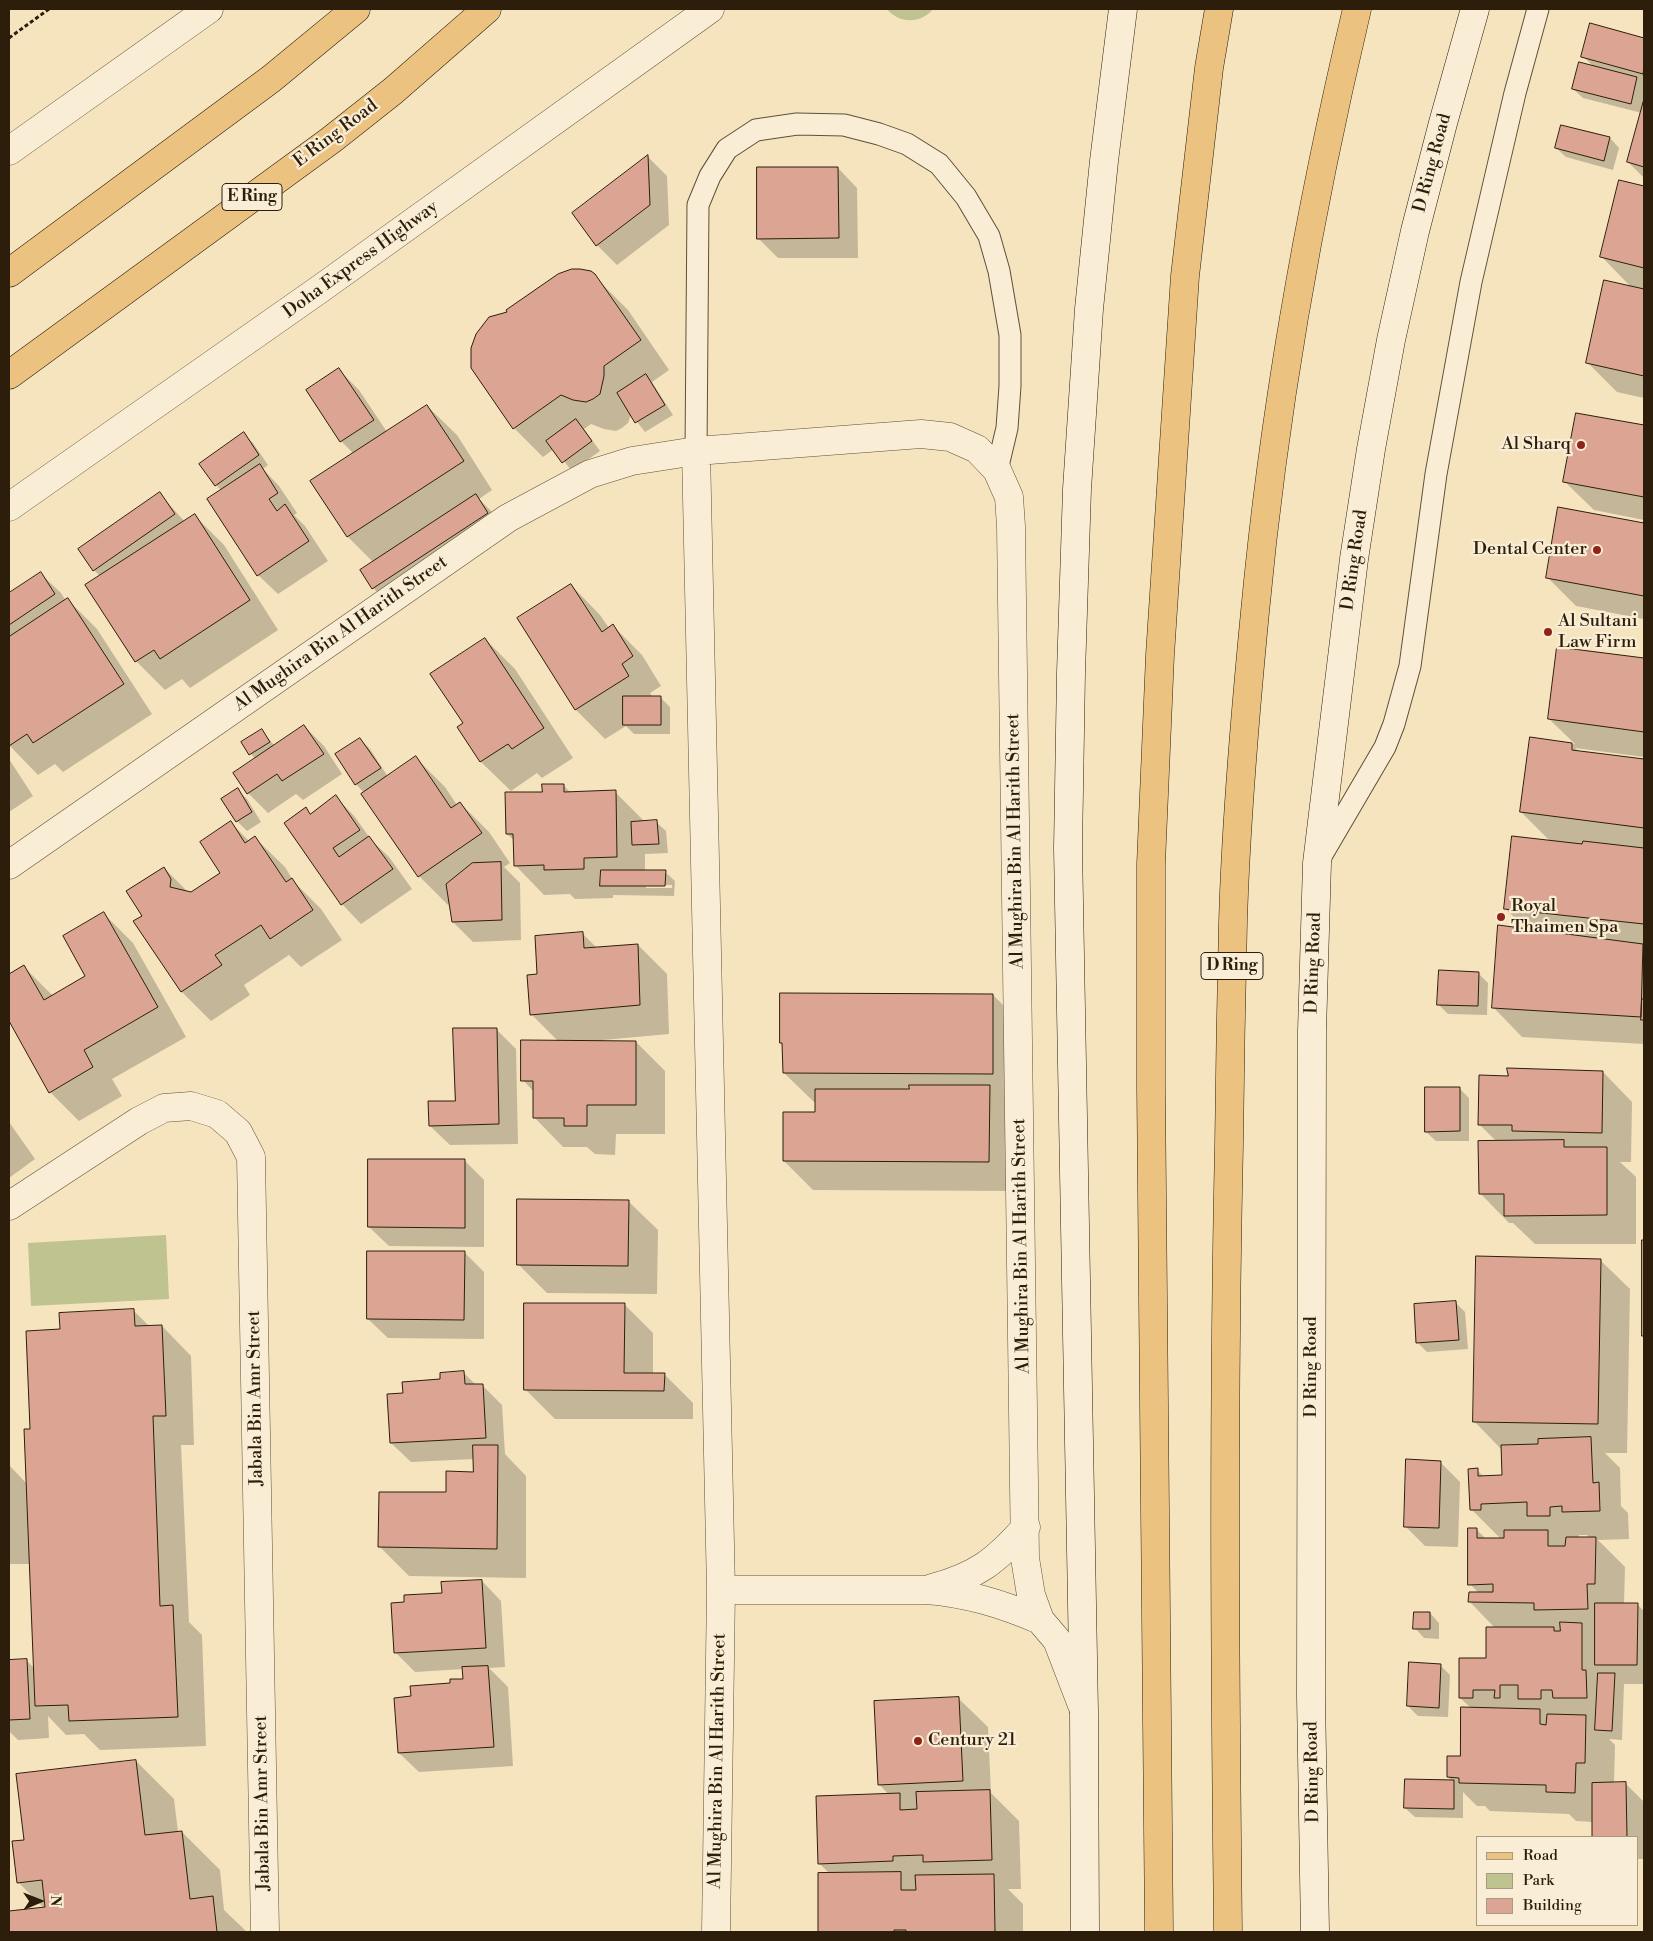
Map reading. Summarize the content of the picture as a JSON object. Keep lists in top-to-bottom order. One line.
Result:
{"streets":{"main road":["E Ring Road","E Ring","D Ring"],"street":["D Ring Road","Doha Express Highway","Al Mughira Bin Al Harith Street","Jabala Bin Amr Street"]},"places":["Al Sharq","Dental Center","Al Sultani Law Firm","Royal Thaimen Spa","Century 21"],"legend":["Road","Park","Building"],"north":"right"}
